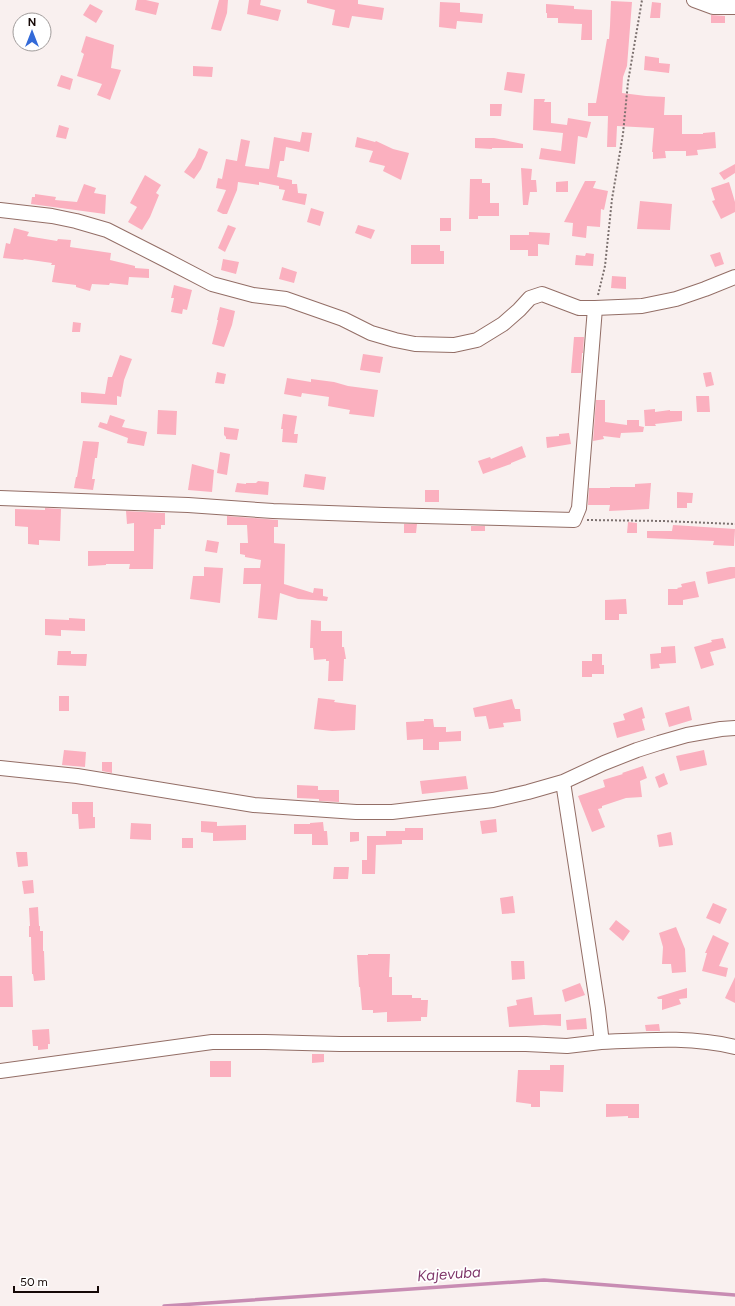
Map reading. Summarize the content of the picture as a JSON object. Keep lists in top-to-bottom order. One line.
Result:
{"water":["Kajevuba"],"scale_bar":"50 m","north":"top"}
